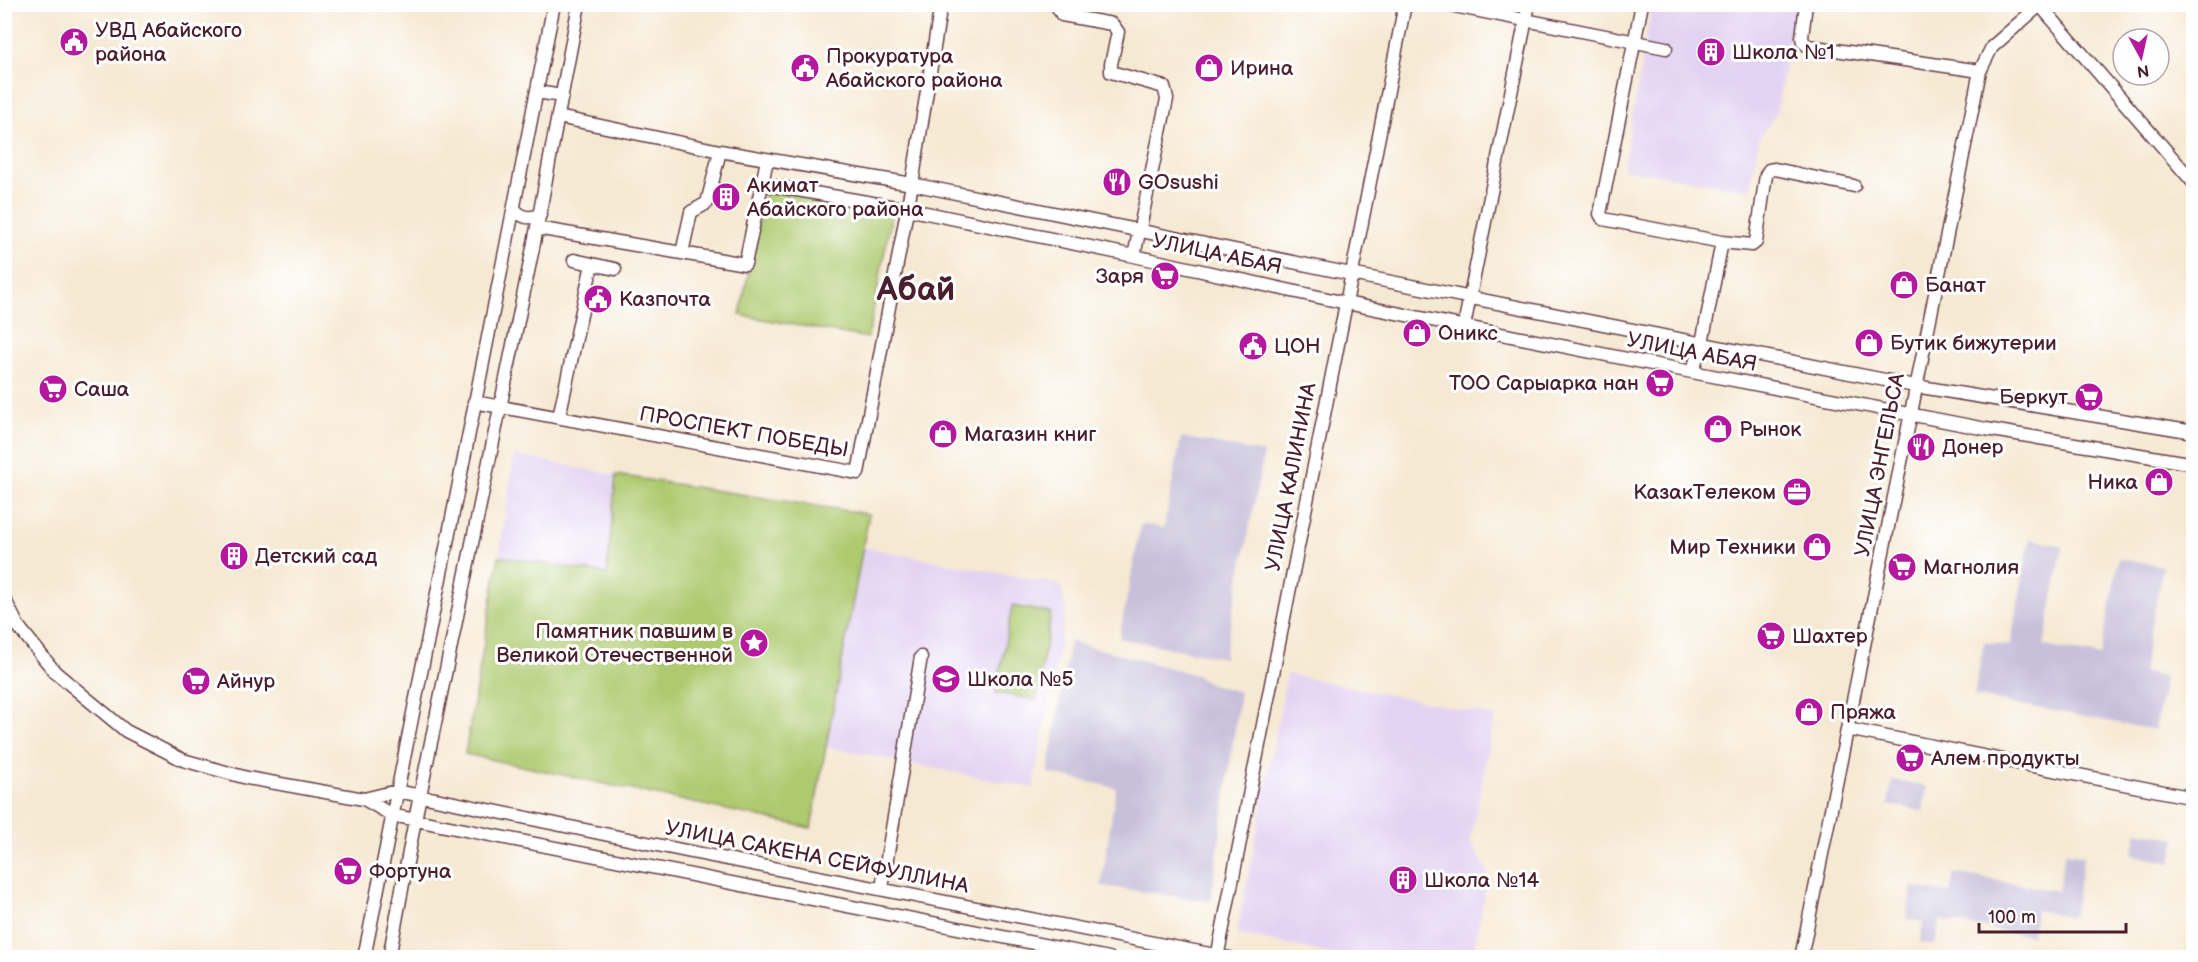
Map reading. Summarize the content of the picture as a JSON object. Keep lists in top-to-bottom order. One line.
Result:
{"streets":{"street":["УЛИЦА АБАЯ","ПРОСПЕКТ ПОБЕДЫ","УЛИЦА ЭНГЕЛЬСА","УЛИЦА КАЛИНИНА","УЛИЦА САКЕНА СЕЙФУЛЛИНА"]},"crossings":[["УЛИЦА АБАЯ","УЛИЦА ЭНГЕЛЬСА"],["УЛИЦА АБАЯ","УЛИЦА КАЛИНИНА"],["УЛИЦА КАЛИНИНА","УЛИЦА САКЕНА СЕЙФУЛЛИНА"]],"districts":["Абай"],"places":{"public building":["УВД Абайского района","Прокуратура Абайского района","Казпочта","ЦОН"],"building":["Школа №1","Акимат Абайского района","Детский сад","Школа №14"],"shop":["Ирина","Банат","Оникс","Бутик бижутерии","Рынок","Магазин книг","Ника","Мир Техники","Пряжа"],"restaurant":["GOsushi","Донер"],"supermarket":["Заря","ТОО Сарыарка нан","Саша","Беркут","Магнолия","Шахтер","Айнур","Алем продукты","Фортуна"],"office":["КазакТелеком"],"place":["Памятник павшим в Великой Отечественной"],"school or university":["Школа №5"]},"scale_bar":"100 m","north":"bottom"}
